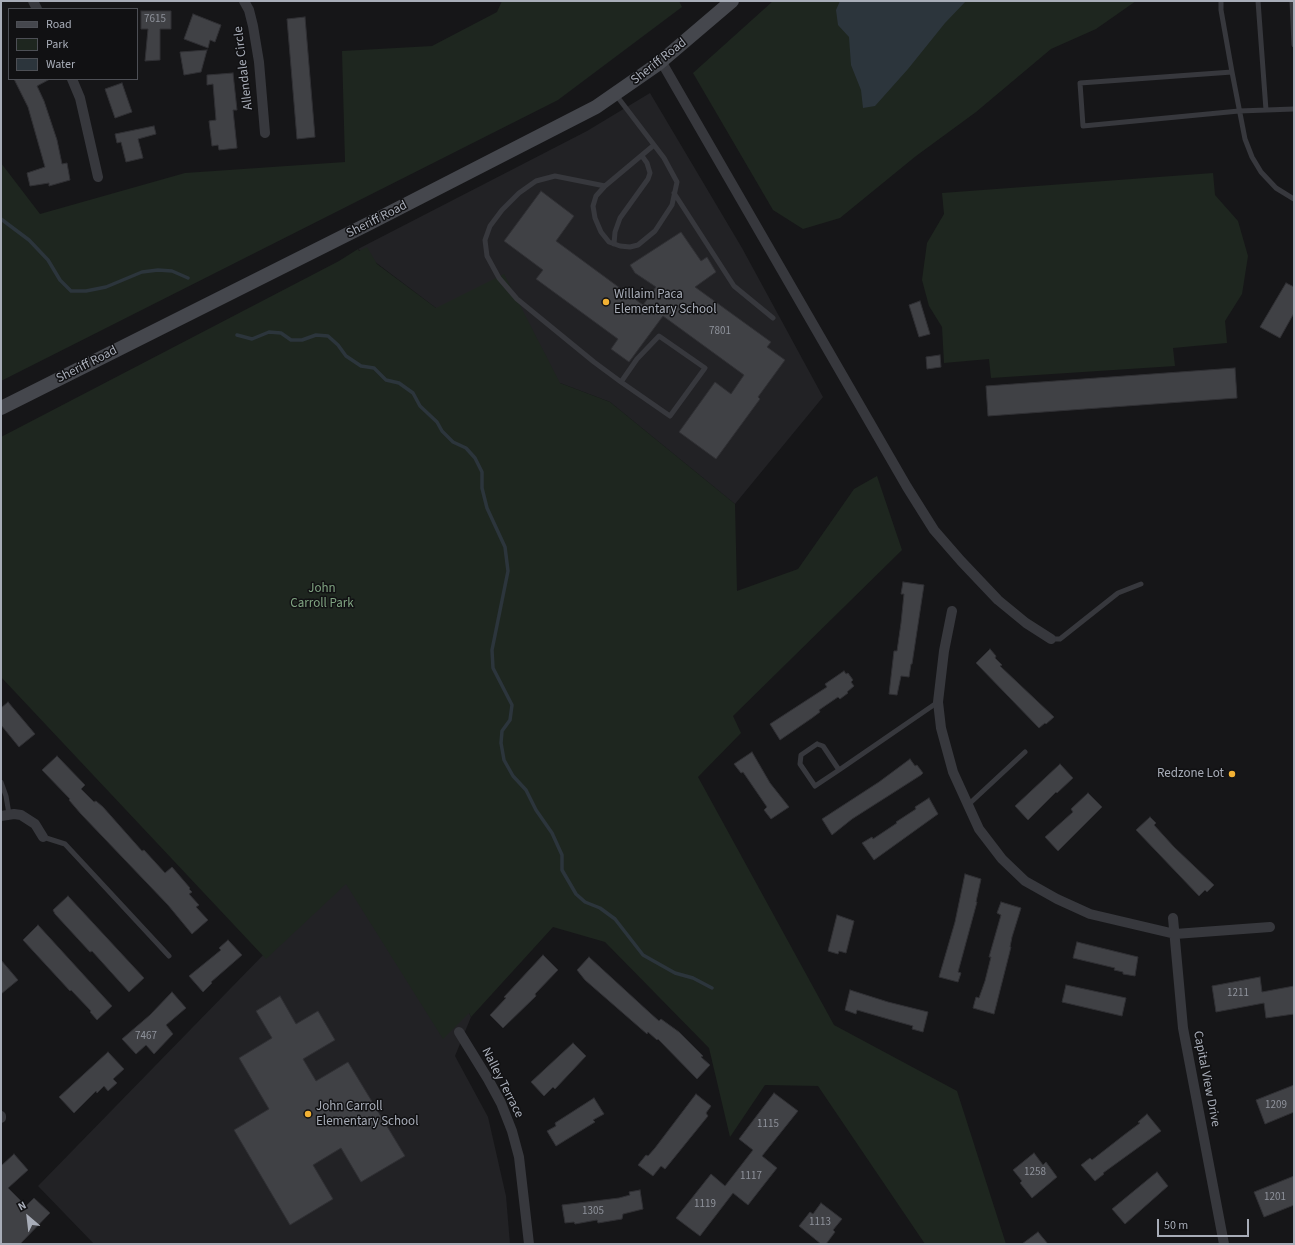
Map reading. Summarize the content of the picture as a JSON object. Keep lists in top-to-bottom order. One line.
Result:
{"streets":{"main road":["Sheriff Road"],"street":["Allendale Circle","Capital View Drive","Nalley Terrace"]},"parks":["John Carroll Park"],"places":["Willaim Paca Elementary School","Redzone Lot","John Carroll Elementary School"],"house_numbers":["7615","7801","1211","7467","1209","1115","1258","1117","1201","1119","1305","1113"],"legend":["Road","Park","Water"],"scale_bar":"50 m","north":"top left"}
